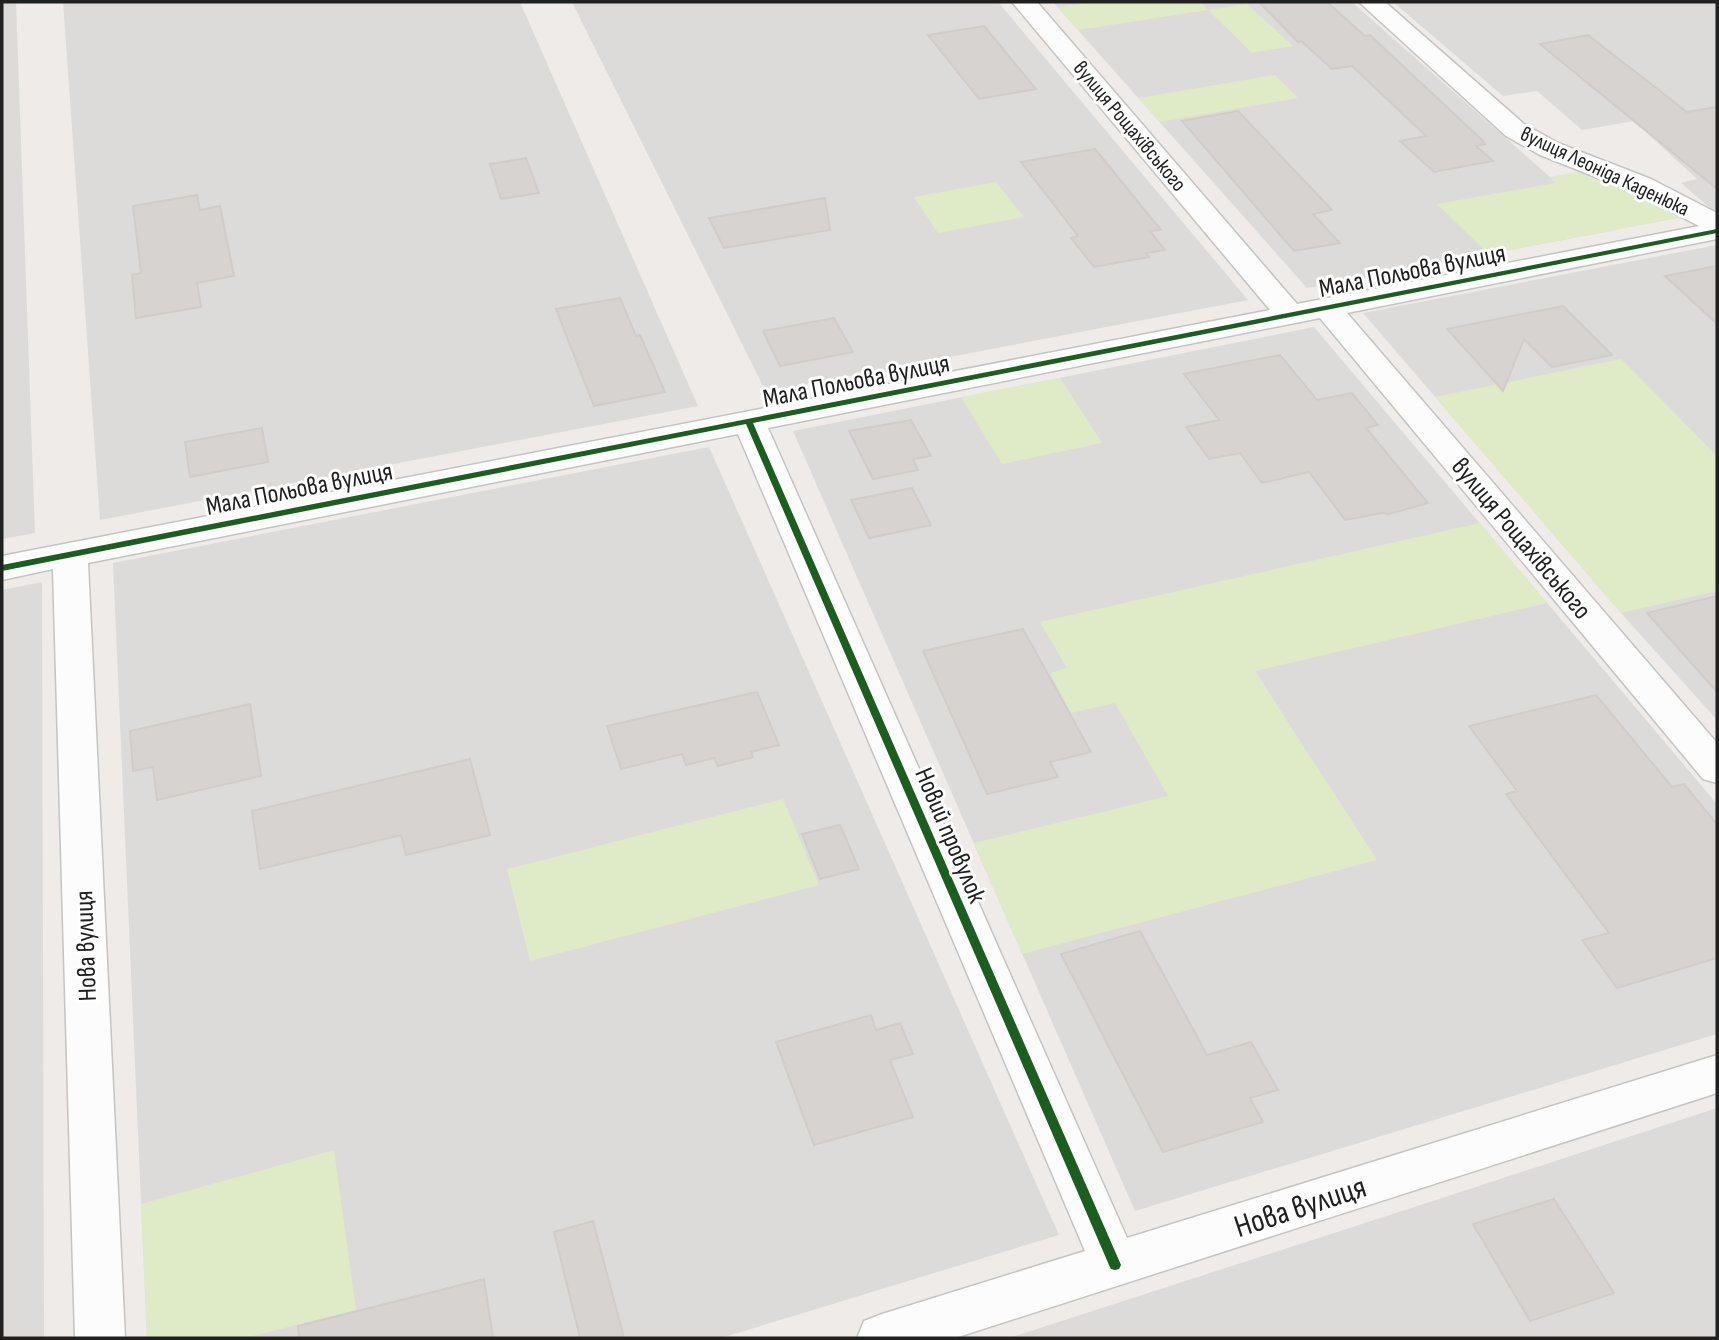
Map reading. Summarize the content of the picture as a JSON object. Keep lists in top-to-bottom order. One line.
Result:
{"streets":{"street":["вулиця Рощахівського","вулиця Леоніда Каденюка","Мала Польова вулиця","Новий провулок","Нова вулиця"]},"crossings":[["вулиця Рощахівського","Мала Польова вулиця"],["Мала Польова вулиця","Новий провулок"],["Мала Польова вулиця","Нова вулиця"],["Новий провулок","Нова вулиця"]]}
